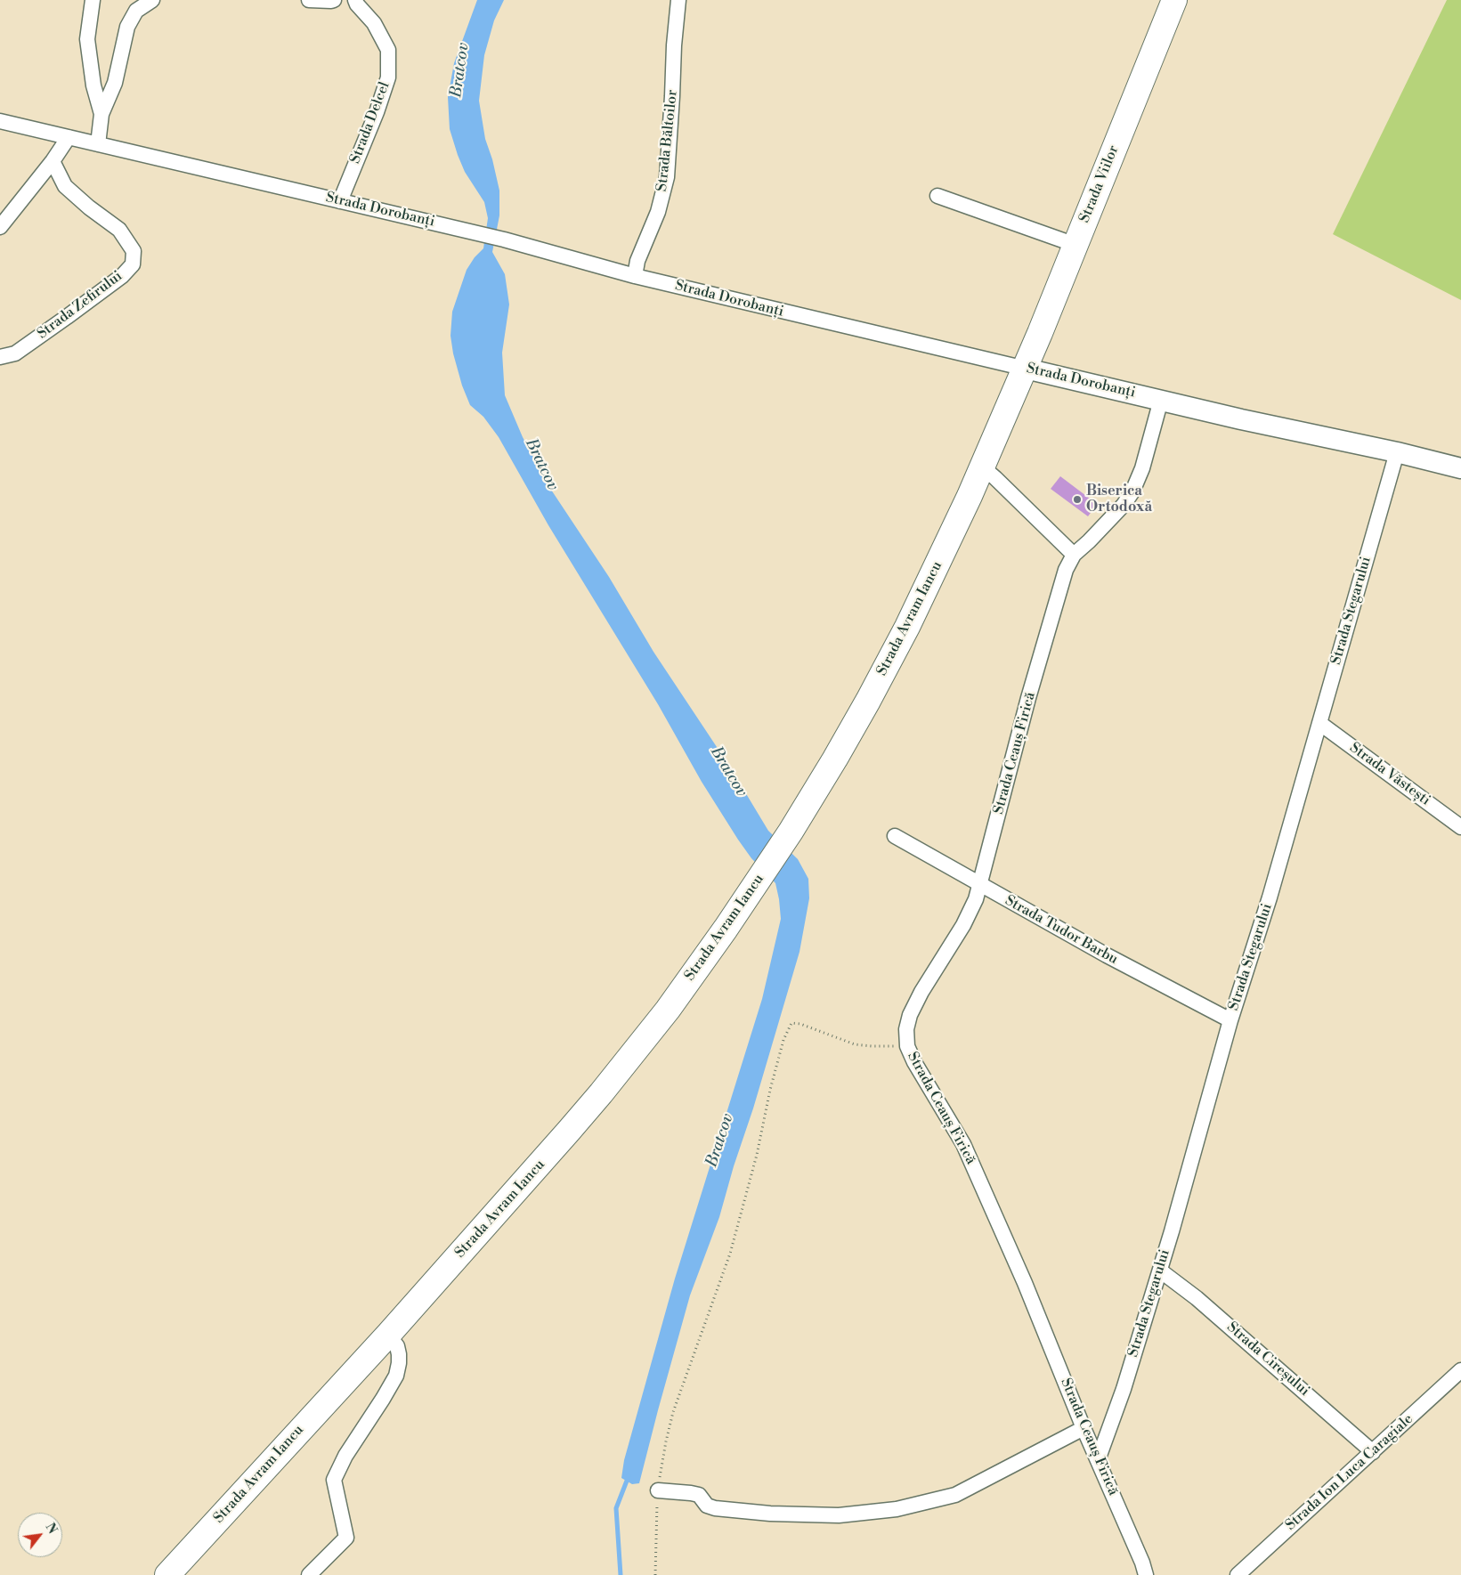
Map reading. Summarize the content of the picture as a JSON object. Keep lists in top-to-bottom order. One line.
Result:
{"streets":{"highway":["Strada Viilor","Strada Avram Iancu"],"street":["Strada Delcel","Strada Băltoilor","Strada Dorobanți","Strada Zefirului","Strada Stegarului","Strada Ceauș Firică","Strada Văstești","Strada Tudor Barbu","Strada Cireșului","Strada Ion Luca Caragiale"]},"crossings":[["Strada Delcel","Strada Dorobanți"],["Strada Băltoilor","Strada Dorobanți"],["Strada Viilor","Strada Dorobanți"],["Strada Viilor","Strada Avram Iancu"],["Strada Dorobanți","Strada Stegarului"],["Strada Dorobanți","Strada Avram Iancu"],["Strada Dorobanți","Strada Ceauș Firică"],["Strada Stegarului","Strada Ceauș Firică"],["Strada Stegarului","Strada Văstești"],["Strada Stegarului","Strada Tudor Barbu"],["Strada Stegarului","Strada Cireșului"],["Strada Ceauș Firică","Strada Tudor Barbu"],["Strada Cireșului","Strada Ion Luca Caragiale"]],"water":["Bratcov"],"places":["Biserica Ortodoxă"],"north":"top right"}
